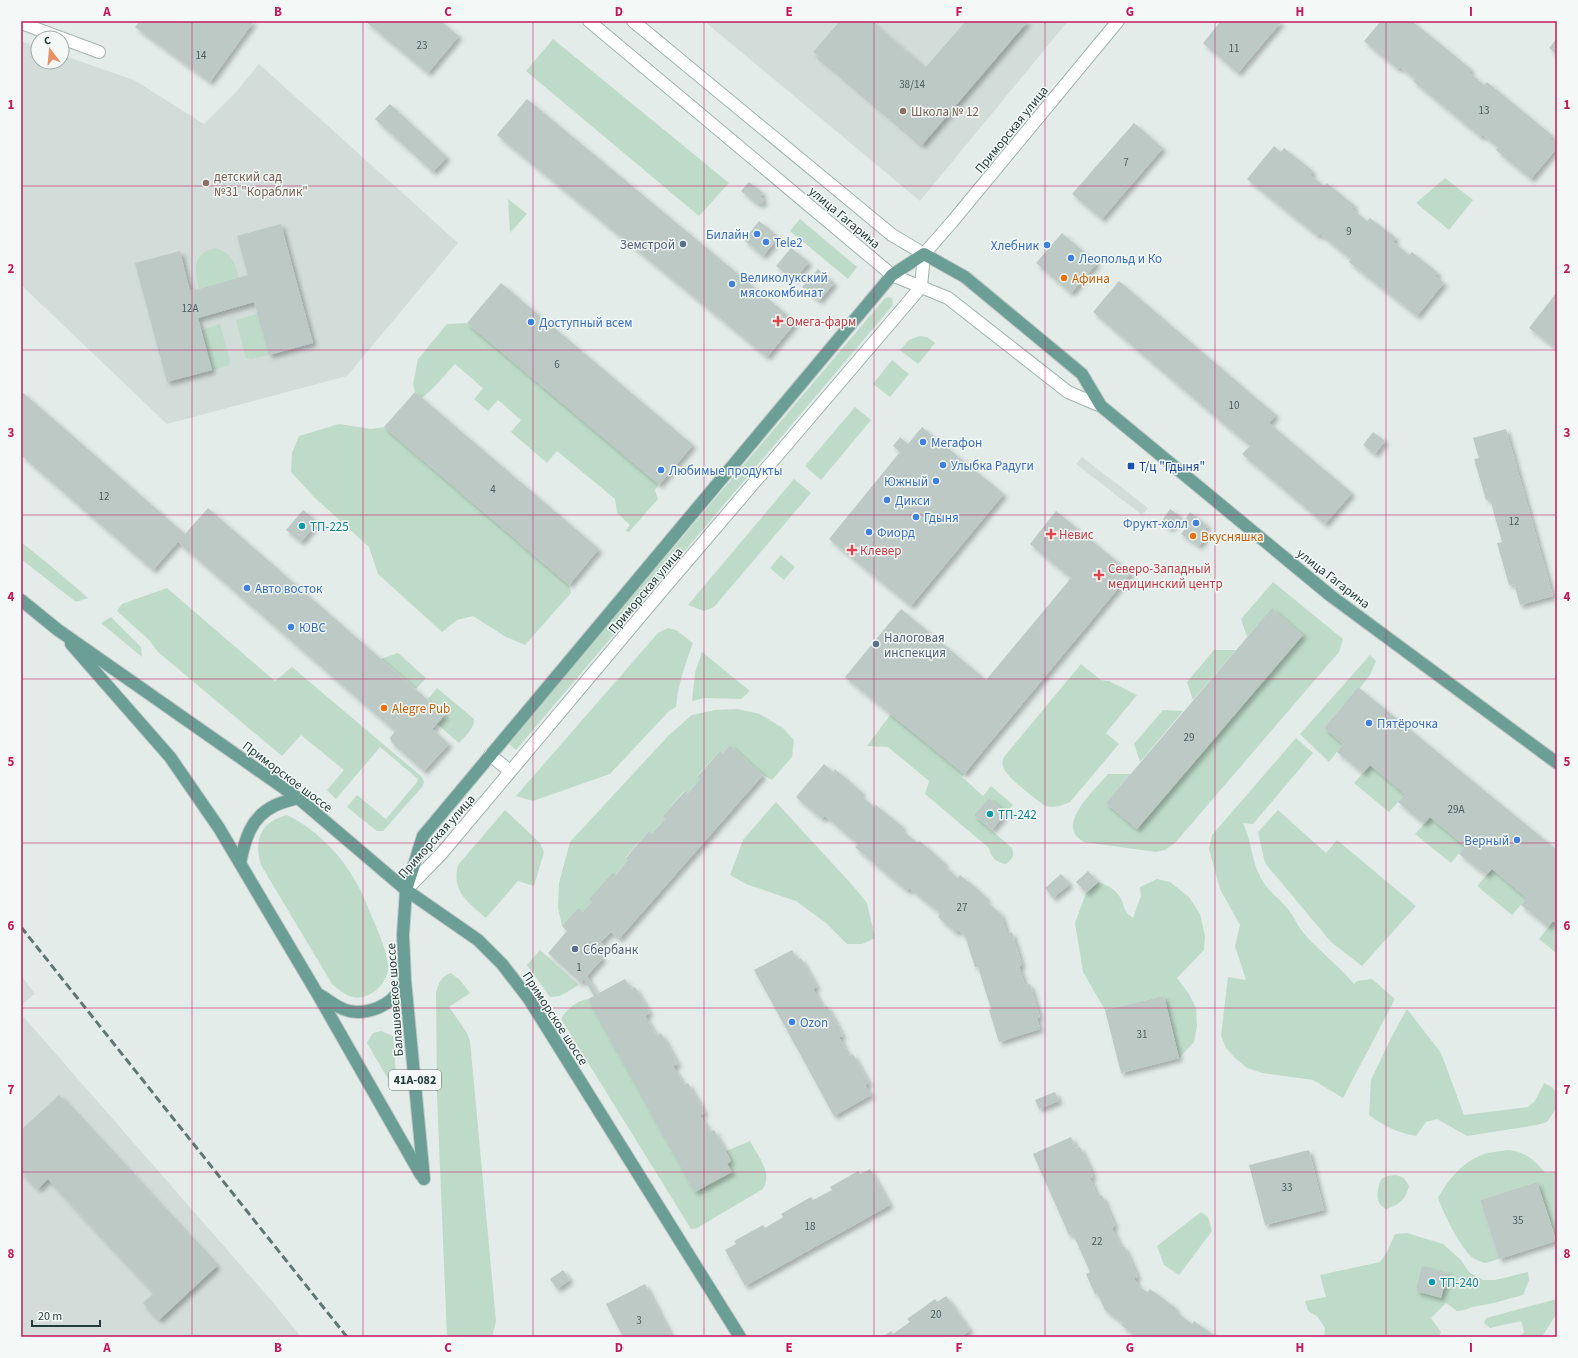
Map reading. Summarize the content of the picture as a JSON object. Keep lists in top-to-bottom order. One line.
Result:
{"streets":{"main road":["Приморская улица","улица Гагарина","Приморское шоссе","Балашовское шоссе","41А-082"]},"crossings":[["Приморская улица","улица Гагарина"],["Приморская улица","Приморское шоссе"],["Приморская улица","Балашовское шоссе"],["Приморское шоссе","Балашовское шоссе"]],"places":{"other":["Школа № 12","детский сад №31 \"Кораблик\"","Билайн","Tele2","Земстрой","Хлебник","Леопольд и Ко","Афина","Великолукский мясокомбинат","Доступный всем","Мегафон","Улыбка Радуги","Любимые продукты","Южный","Дикси","Гдыня","Фрукт-холл","ТП-225","Фиорд","Вкусняшка","Авто восток","ЮВС","Налоговая инспекция","Alegre Pub","Пятёрочка","ТП-242","Верный","Сбербанк","Ozon","ТП-240"],"health":["Омега-фарм","Невис","Клевер","Северо-Западный медицинский центр"],"transit":["Т/ц \"Гдыня\""]},"house_numbers":["23","11","14","38/14","13","7","9","12А","6","10","4","12","12","29","29А","27","1","31","33","35","18","22","20","3"],"scale_bar":"20 m","north":"top","grid":{"columns":["A","B","C","D","E","F","G","H","I"],"rows":["1","2","3","4","5","6","7","8"]}}
